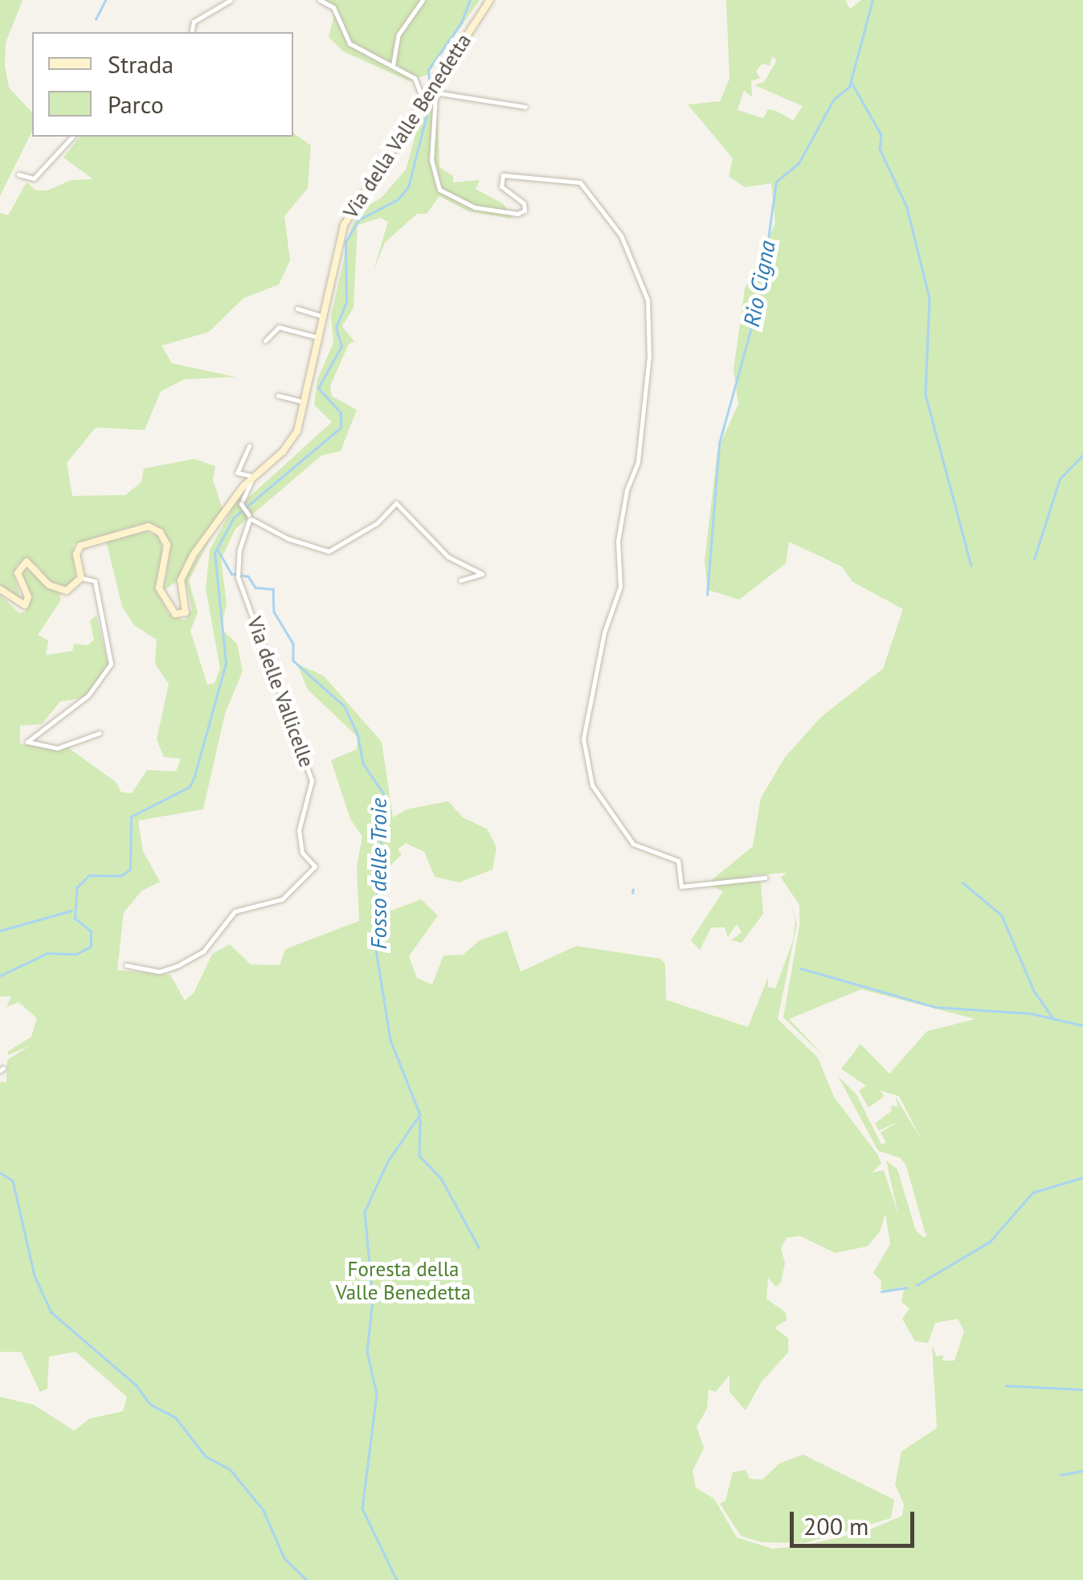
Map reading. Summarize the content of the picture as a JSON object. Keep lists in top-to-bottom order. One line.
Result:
{"streets":{"main road":["Via della Valle Benedetta"],"street":["Via delle Vallicelle"]},"water":["Rio Cigna","Fosso delle Troie"],"parks":["Foresta della Valle Benedetta"],"legend":["Strada","Parco"],"scale_bar":"200 m"}
